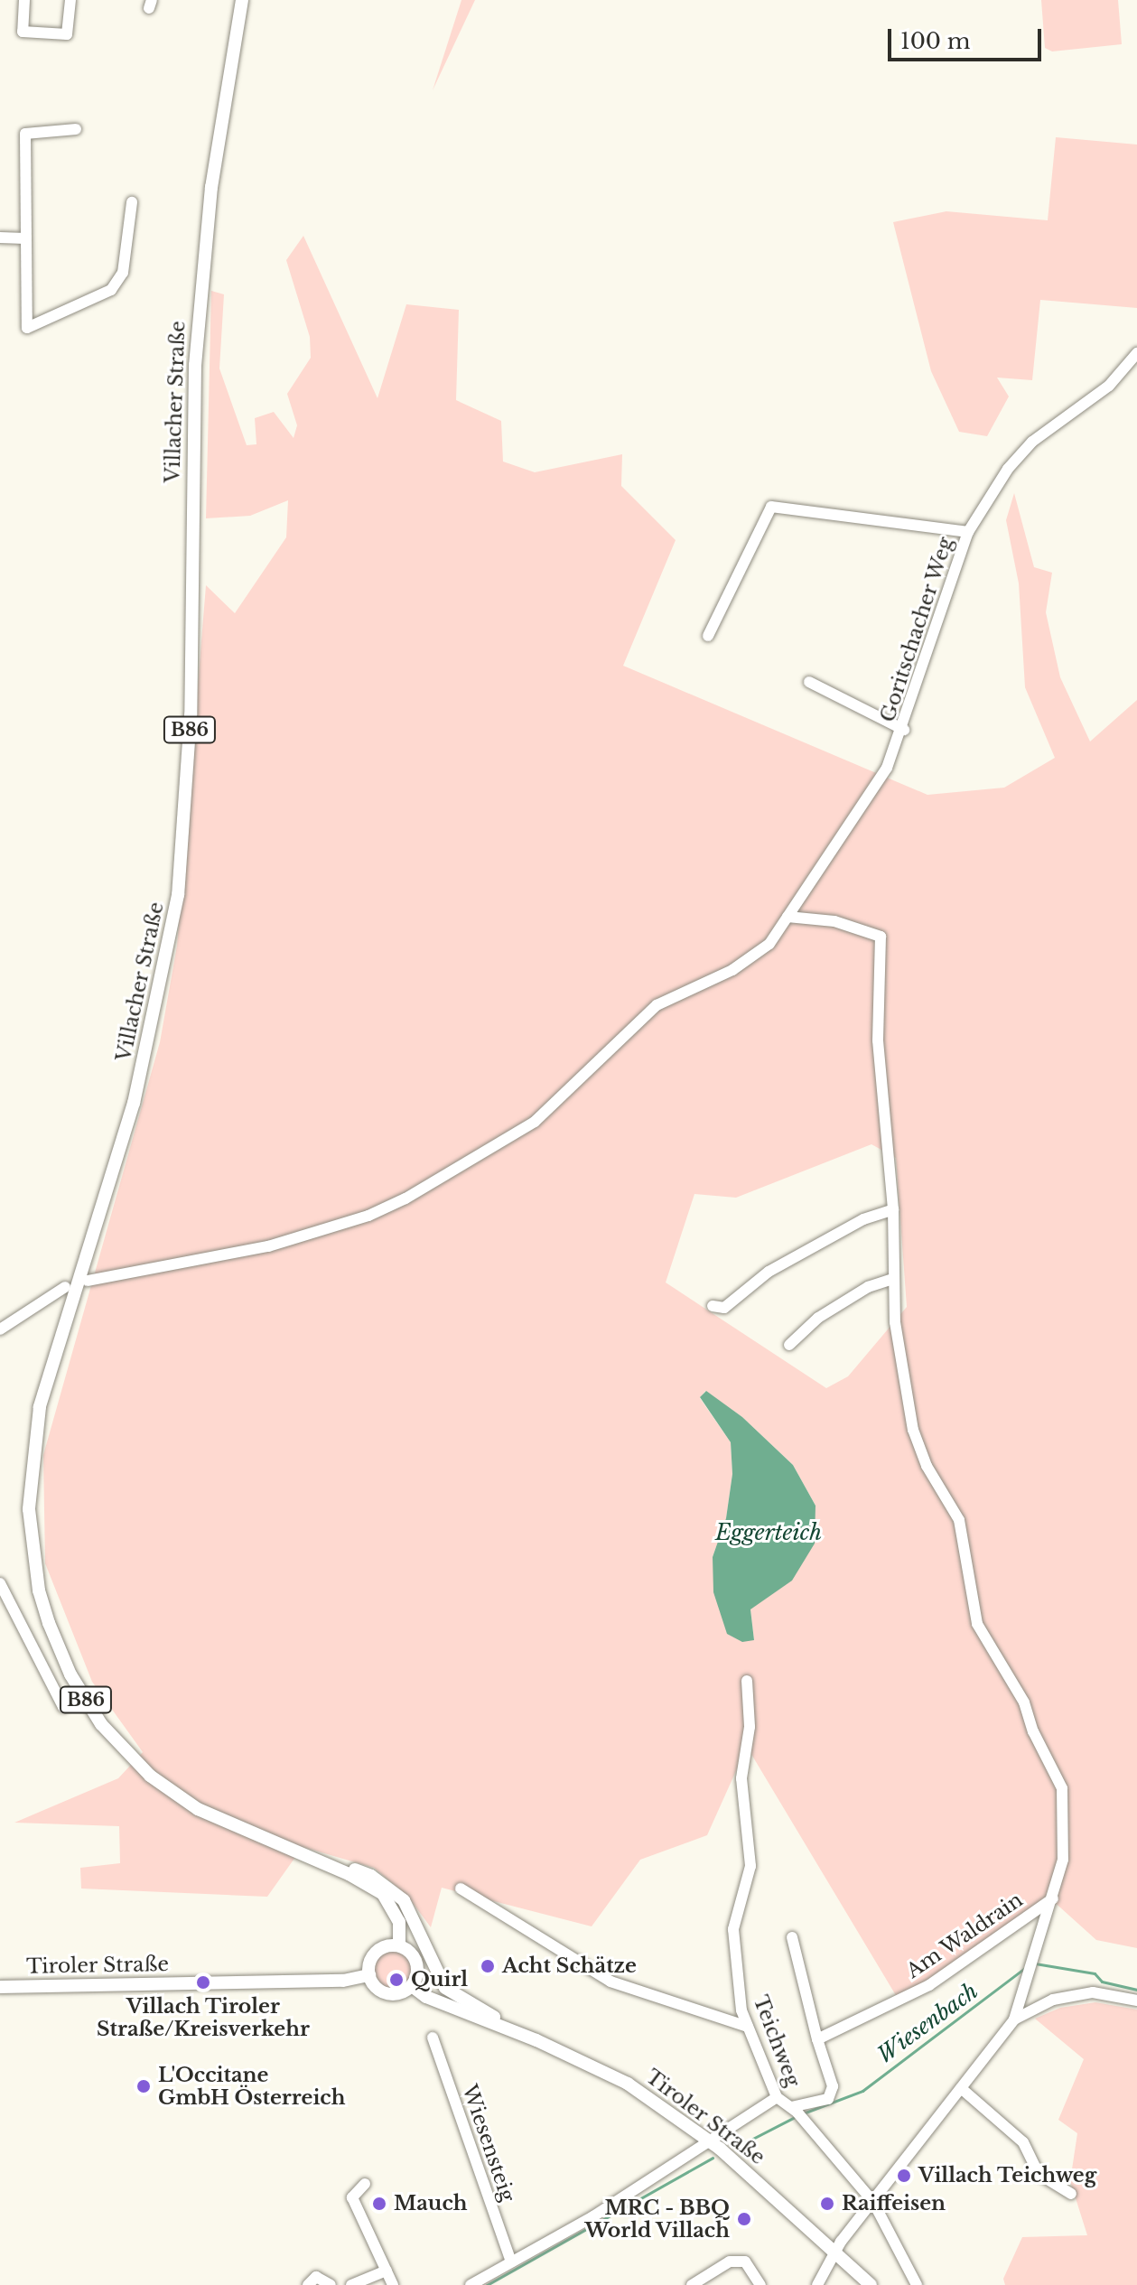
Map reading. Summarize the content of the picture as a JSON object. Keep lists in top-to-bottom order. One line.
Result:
{"streets":{"main road":["Villacher Straße","B86","Tiroler Straße"],"street":["Goritschacher Weg","Am Waldrain","Teichweg","Wiesensteig"]},"crossings":[["Villacher Straße","B86"],["B86","Tiroler Straße"]],"water":["Eggerteich","Wiesenbach"],"places":["Acht Schätze","Quirl","Villach Tiroler Straße/Kreisverkehr","L'Occitane GmbH Österreich","Villach Teichweg","Mauch","Raiffeisen","MRC - BBQ World Villach"],"scale_bar":"100 m"}
